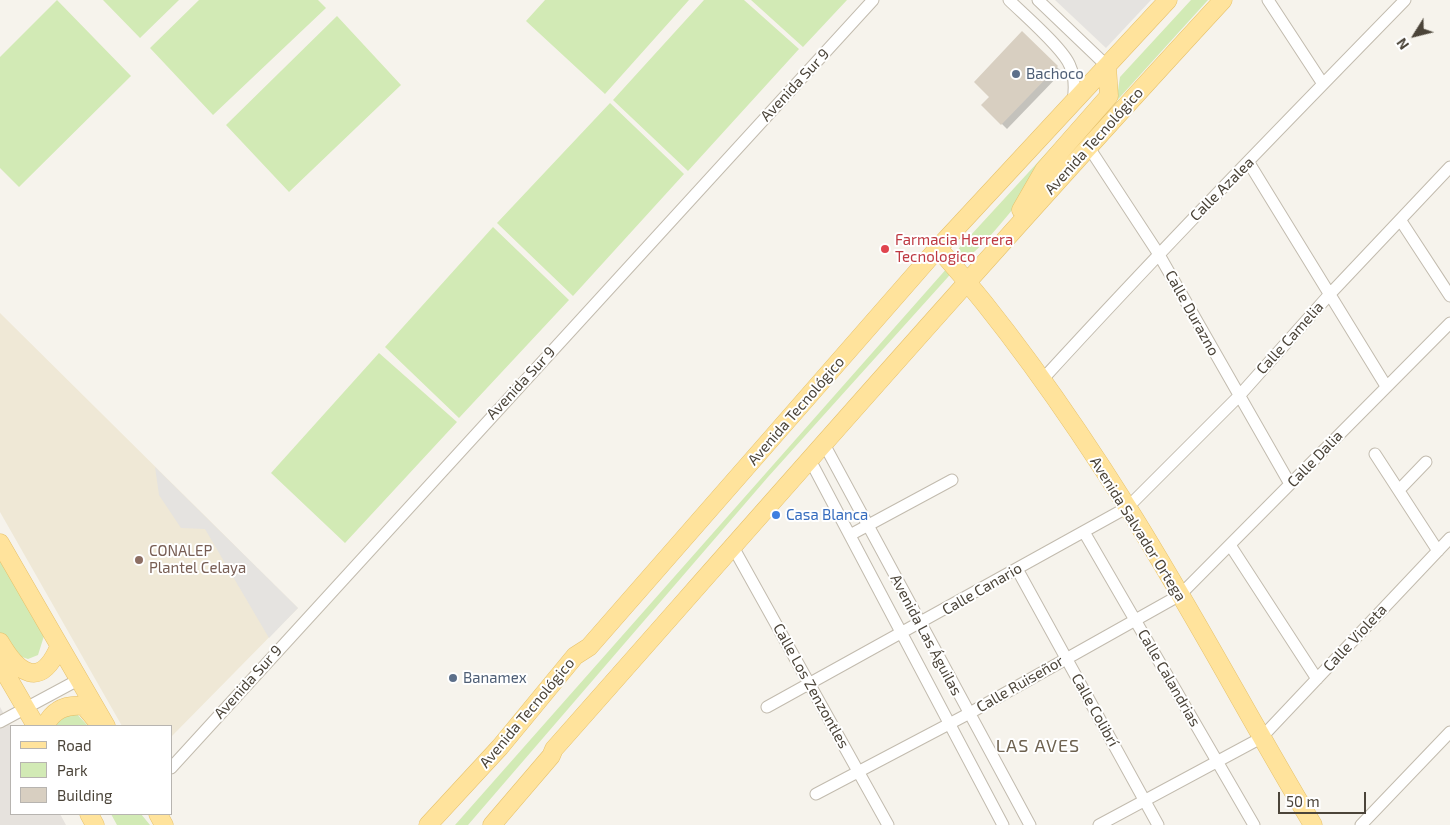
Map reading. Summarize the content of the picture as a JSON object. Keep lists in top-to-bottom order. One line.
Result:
{"streets":{"main road":["Avenida Tecnológico","Avenida Salvador Ortega"],"street":["Avenida Sur 9","Calle Azalea","Calle Durazno","Calle Camelia","Calle Dalia","Calle Canario","Avenida Las Águilas","Calle Violeta","Calle Calandrias","Calle Ruiseñor","Calle Los Zenzontles","Calle Colibrí"]},"crossings":[["Avenida Tecnológico","Calle Durazno"],["Avenida Tecnológico","Avenida Salvador Ortega"],["Avenida Tecnológico","Avenida Las Águilas"],["Avenida Tecnológico","Calle Los Zenzontles"],["Calle Azalea","Calle Durazno"],["Calle Azalea","Avenida Salvador Ortega"],["Calle Durazno","Calle Camelia"],["Calle Durazno","Calle Dalia"],["Calle Camelia","Avenida Salvador Ortega"],["Calle Camelia","Calle Canario"],["Calle Dalia","Avenida Salvador Ortega"],["Calle Dalia","Calle Ruiseñor"],["Avenida Salvador Ortega","Calle Canario"],["Avenida Salvador Ortega","Calle Violeta"],["Avenida Salvador Ortega","Calle Ruiseñor"],["Calle Canario","Avenida Las Águilas"],["Calle Canario","Calle Calandrias"],["Calle Canario","Calle Los Zenzontles"],["Calle Canario","Calle Colibrí"],["Avenida Las Águilas","Calle Ruiseñor"],["Calle Violeta","Calle Calandrias"],["Calle Violeta","Calle Colibrí"],["Calle Calandrias","Calle Ruiseñor"],["Calle Ruiseñor","Calle Los Zenzontles"],["Calle Ruiseñor","Calle Colibrí"]],"districts":["LAS AVES"],"places":["Bachoco","Farmacia Herrera Tecnologico","Casa Blanca","CONALEP Plantel Celaya","Banamex"],"legend":["Road","Park","Building"],"scale_bar":"50 m","north":"bottom left"}
